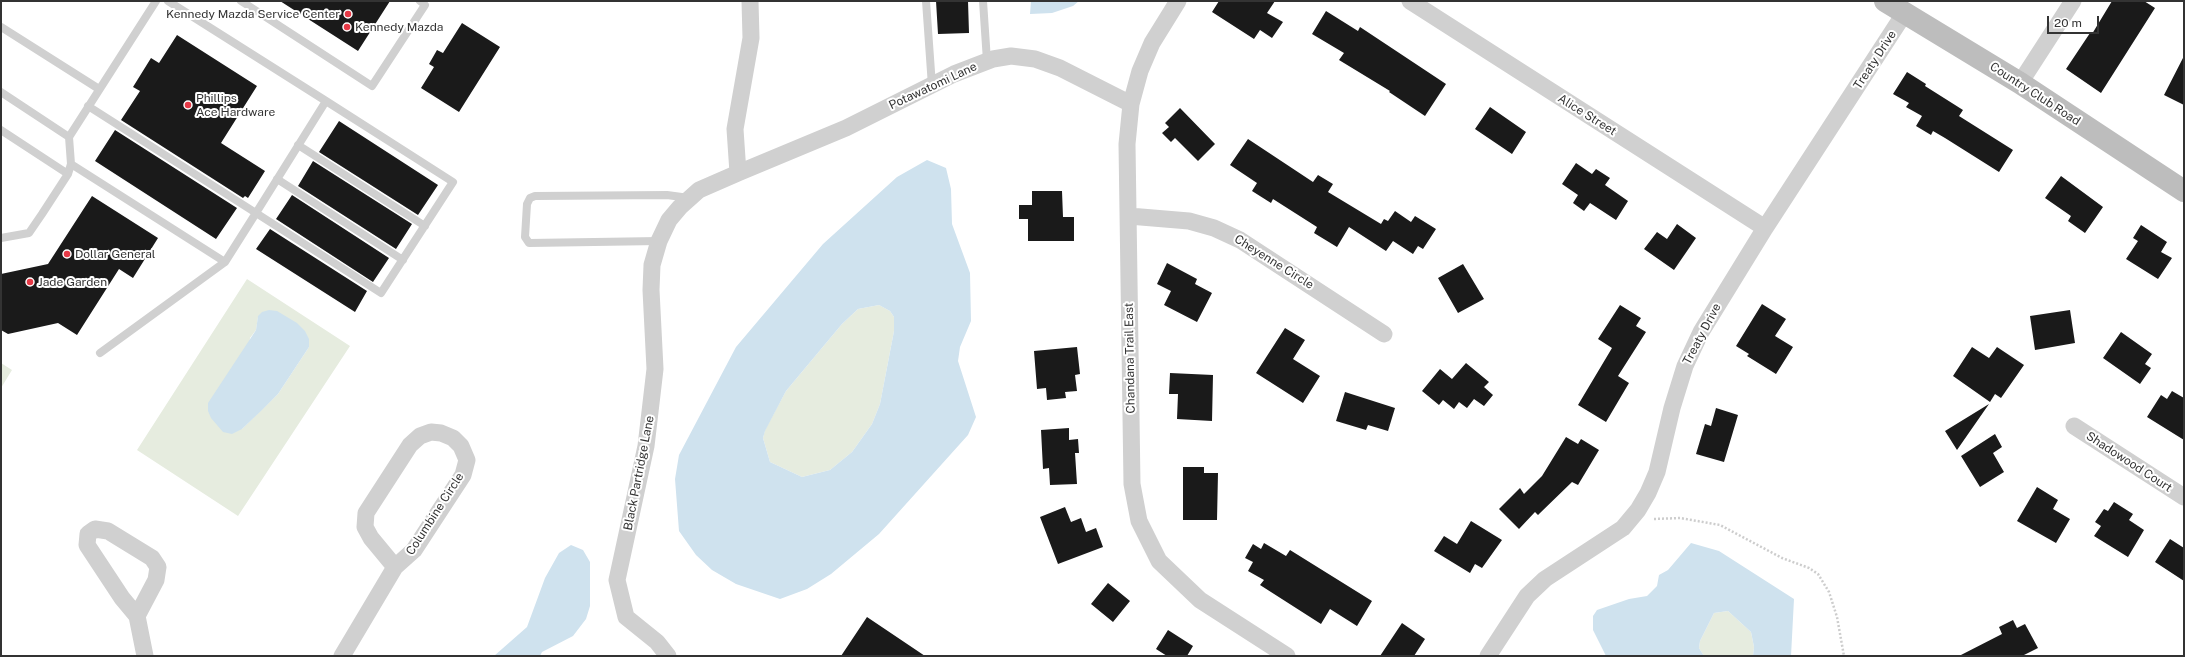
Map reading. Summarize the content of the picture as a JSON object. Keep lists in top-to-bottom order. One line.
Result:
{"streets":{"street":["Treaty Drive","Potawatomi Lane","Country Club Road","Alice Street","Cheyenne Circle","Chandana Trail East","Shadowood Court","Black Partridge Lane","Columbine Circle"]},"crossings":[["Treaty Drive","Country Club Road"],["Treaty Drive","Alice Street"],["Potawatomi Lane","Chandana Trail East"],["Potawatomi Lane","Black Partridge Lane"],["Cheyenne Circle","Chandana Trail East"]],"places":["Kennedy Mazda Service Center","Kennedy Mazda","Phillips Ace Hardware","Dollar General","Jade Garden"],"scale_bar":"20 m"}
